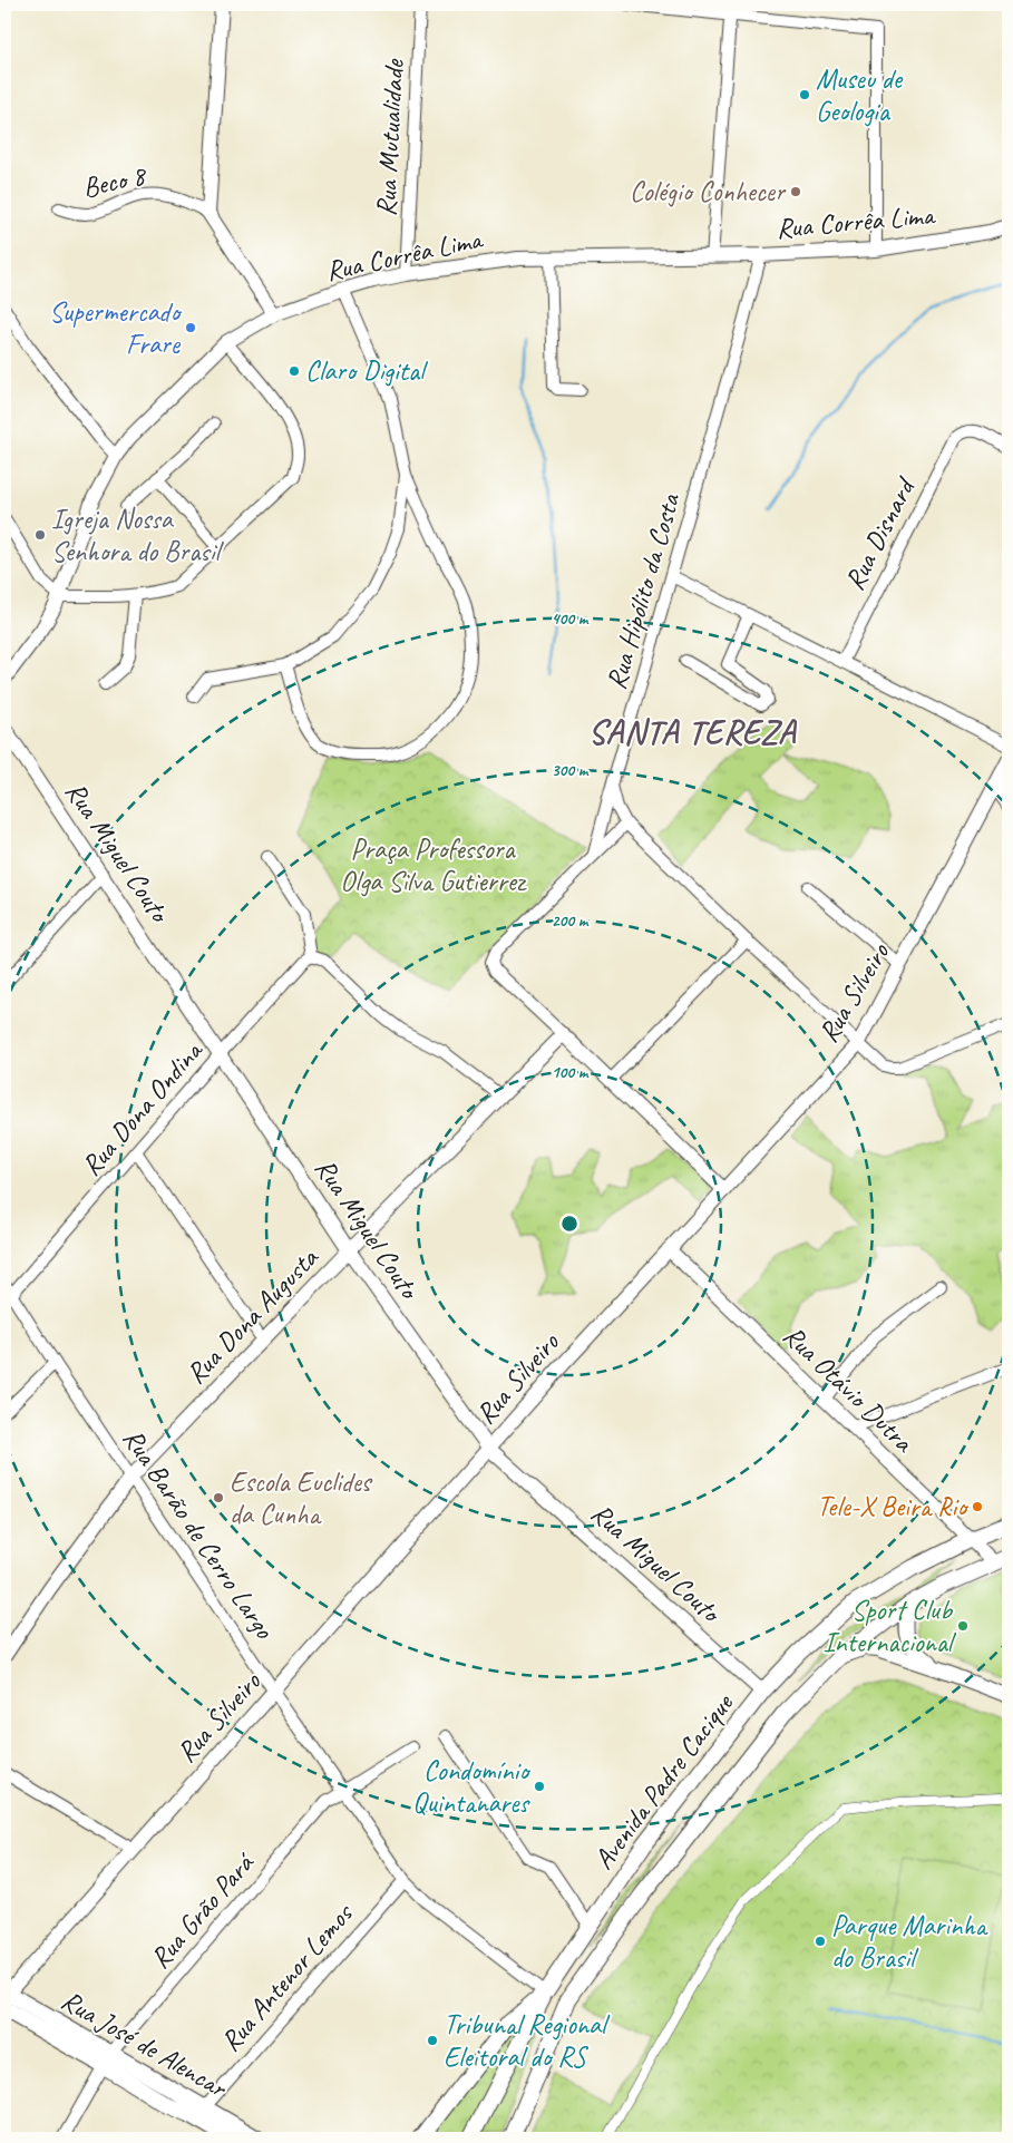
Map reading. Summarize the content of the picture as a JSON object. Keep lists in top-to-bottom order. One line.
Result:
{"streets":{"main road":["Avenida Padre Cacique","Rua José de Alencar"],"street":["Rua Mutualidade","Beco 8","Rua Corrêa Lima","Rua Disnard","Rua Hipólito da Costa","Rua Miguel Couto","Rua Silveiro","Rua Dona Ondina","Rua Dona Augusta","Rua Otávio Dutra","Rua Barão de Cerro Largo","Rua Grão Pará","Rua Antenor Lemos"]},"crossings":[["Rua Mutualidade","Rua Corrêa Lima"],["Rua Corrêa Lima","Rua Hipólito da Costa"],["Rua Miguel Couto","Rua Silveiro"],["Rua Miguel Couto","Rua Dona Ondina"],["Rua Miguel Couto","Rua Dona Augusta"],["Rua Miguel Couto","Avenida Padre Cacique"],["Rua Silveiro","Rua Otávio Dutra"],["Rua Silveiro","Rua Barão de Cerro Largo"],["Rua Silveiro","Rua José de Alencar"],["Rua Dona Ondina","Rua Barão de Cerro Largo"],["Rua Dona Augusta","Rua Barão de Cerro Largo"],["Rua Otávio Dutra","Avenida Padre Cacique"],["Rua Barão de Cerro Largo","Avenida Padre Cacique"],["Rua Barão de Cerro Largo","Rua Grão Pará"],["Rua Barão de Cerro Largo","Rua Antenor Lemos"],["Rua Grão Pará","Rua José de Alencar"],["Rua Antenor Lemos","Rua José de Alencar"]],"districts":["SANTA TEREZA"],"parks":["Praça Professora Olga Silva Gutierrez"],"places":["Museu de Geologia","Colégio Conhecer","Supermercado Frare","Claro Digital","Igreja Nossa Senhora do Brasil","Escola Euclides da Cunha","Tele-X Beira Rio","Sport Club Internacional","Condomínio Quintanares","Parque Marinha do Brasil","Tribunal Regional Eleitoral do RS"],"rings":["400 m","300 m","200 m","100 m"]}
